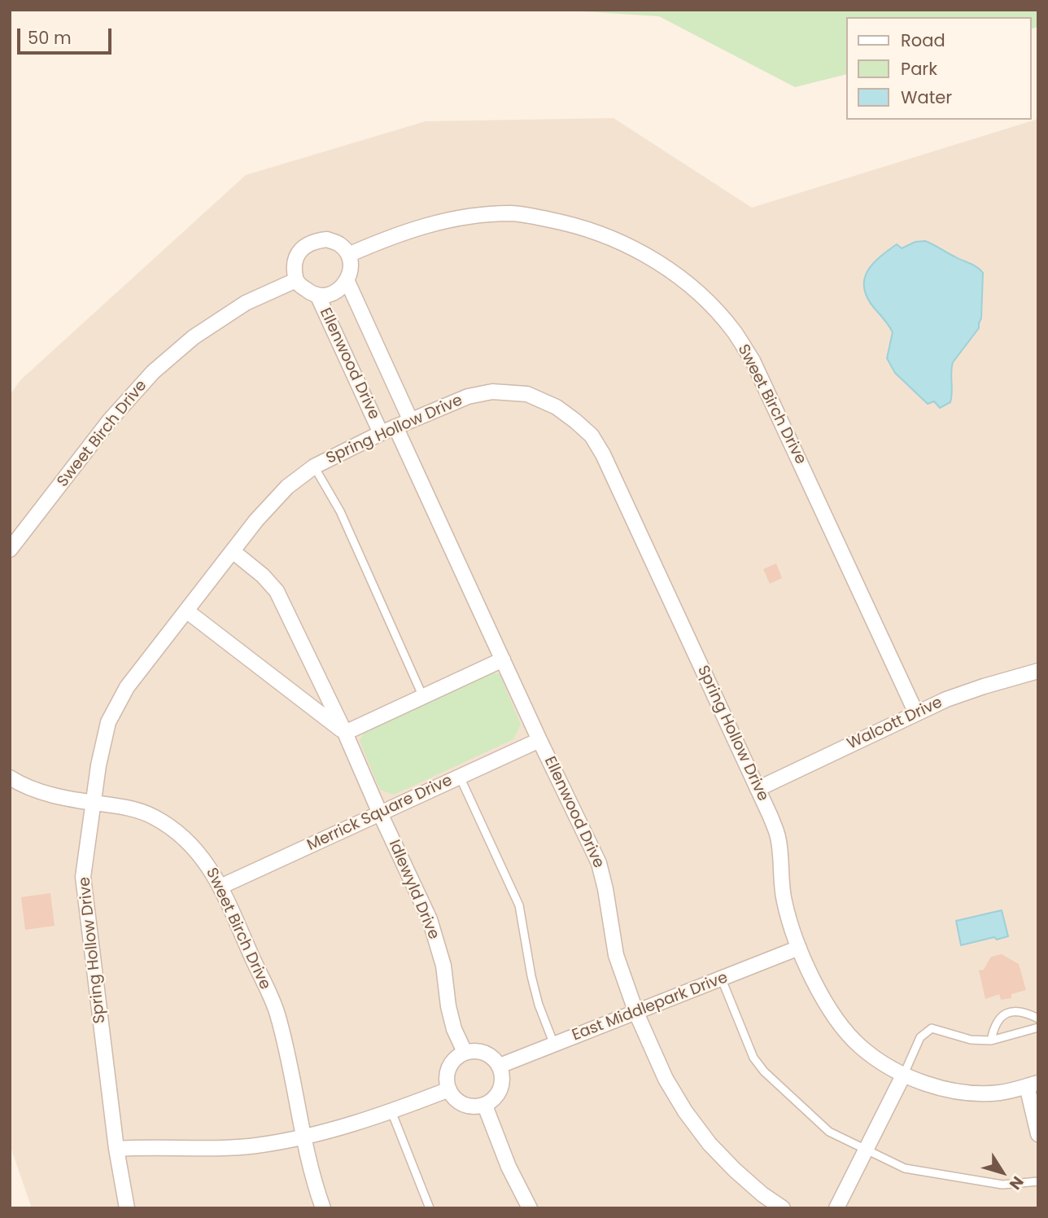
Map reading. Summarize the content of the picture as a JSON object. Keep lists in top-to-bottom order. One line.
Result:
{"streets":{"street":["Ellenwood Drive","Sweet Birch Drive","Spring Hollow Drive","Walcott Drive","Merrick Square Drive","Idlewyld Drive","East Middlepark Drive"]},"crossings":[["Ellenwood Drive","Sweet Birch Drive"],["Ellenwood Drive","Spring Hollow Drive"],["Ellenwood Drive","Merrick Square Drive"],["Ellenwood Drive","East Middlepark Drive"],["Sweet Birch Drive","Spring Hollow Drive"],["Sweet Birch Drive","Walcott Drive"],["Sweet Birch Drive","Merrick Square Drive"],["Spring Hollow Drive","Walcott Drive"],["Spring Hollow Drive","Idlewyld Drive"],["Spring Hollow Drive","East Middlepark Drive"],["Merrick Square Drive","Idlewyld Drive"],["Idlewyld Drive","East Middlepark Drive"]],"legend":["Road","Park","Water"],"scale_bar":"50 m","north":"bottom right"}
